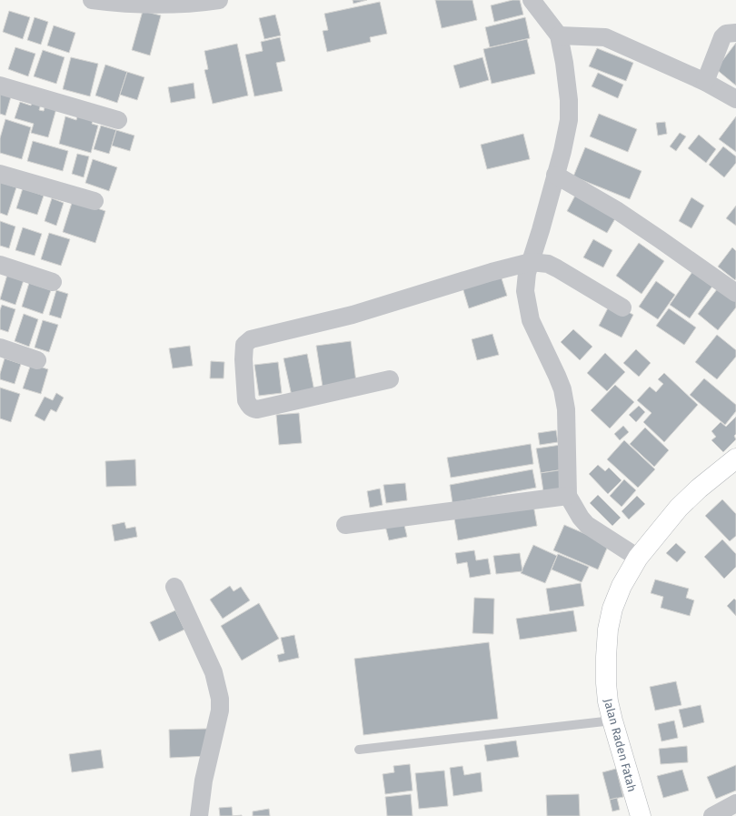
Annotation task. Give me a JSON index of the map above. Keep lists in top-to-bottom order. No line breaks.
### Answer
{"streets":{"highway":["Jalan Raden Fatah"]}}
